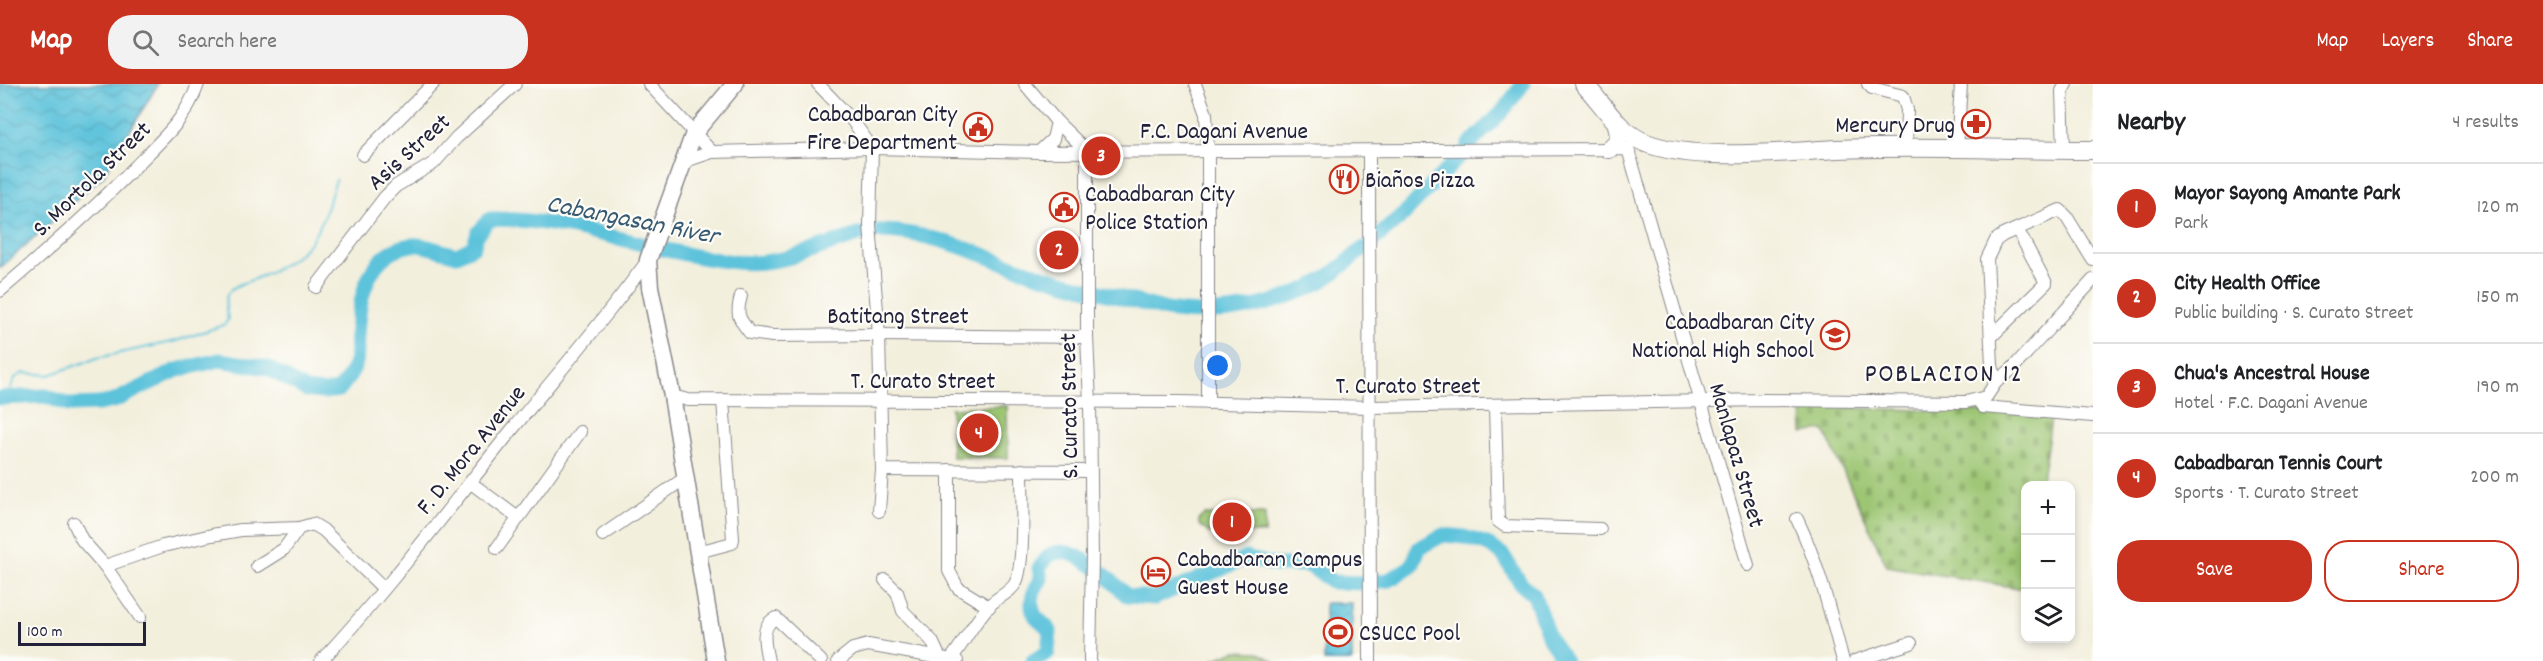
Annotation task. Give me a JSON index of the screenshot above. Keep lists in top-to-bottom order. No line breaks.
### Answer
{"streets":{"street":["F.C. Dagani Avenue","Asis Street","S. Mortola Street","Batitang Street","T. Curato Street","S. Curato Street","F. D. Mora Avenue","Manlapaz Street"]},"crossings":[["F.C. Dagani Avenue","S. Curato Street"],["F.C. Dagani Avenue","Manlapaz Street"],["Batitang Street","S. Curato Street"],["T. Curato Street","S. Curato Street"],["T. Curato Street","Manlapaz Street"]],"districts":["POBLACION 12"],"water":["Cabangasan River"],"places":{"pharmacy":["Mercury Drug"],"public building":["Cabadbaran City Fire Department","Cabadbaran City Police Station"],"restaurant":["Biaños Pizza"],"school or university":["Cabadbaran City National High School"],"hotel":["Cabadbaran Campus Guest House"],"sports":["CSUCC Pool"]},"scale_bar":"100 m","page":{"header":"Map","search":"Search here","nav":["Map","Layers","Share"],"heading":["Nearby","4 results"],"pins":["3","2","4","1"],"list":[{"mark":"1","name":"Mayor Sayong Amante Park","note":"Park","value":"120 m"},{"mark":"2","name":"City Health Office","note":"Public building · S. Curato Street","value":"150 m"},{"mark":"3","name":"Chua's Ancestral House","note":"Hotel · F.C. Dagani Avenue","value":"190 m"},{"mark":"4","name":"Cabadbaran Tennis Court","note":"Sports · T. Curato Street","value":"200 m"}],"map_buttons":["+","−"],"buttons":["Save","Share"],"scale":"100 m"}}
